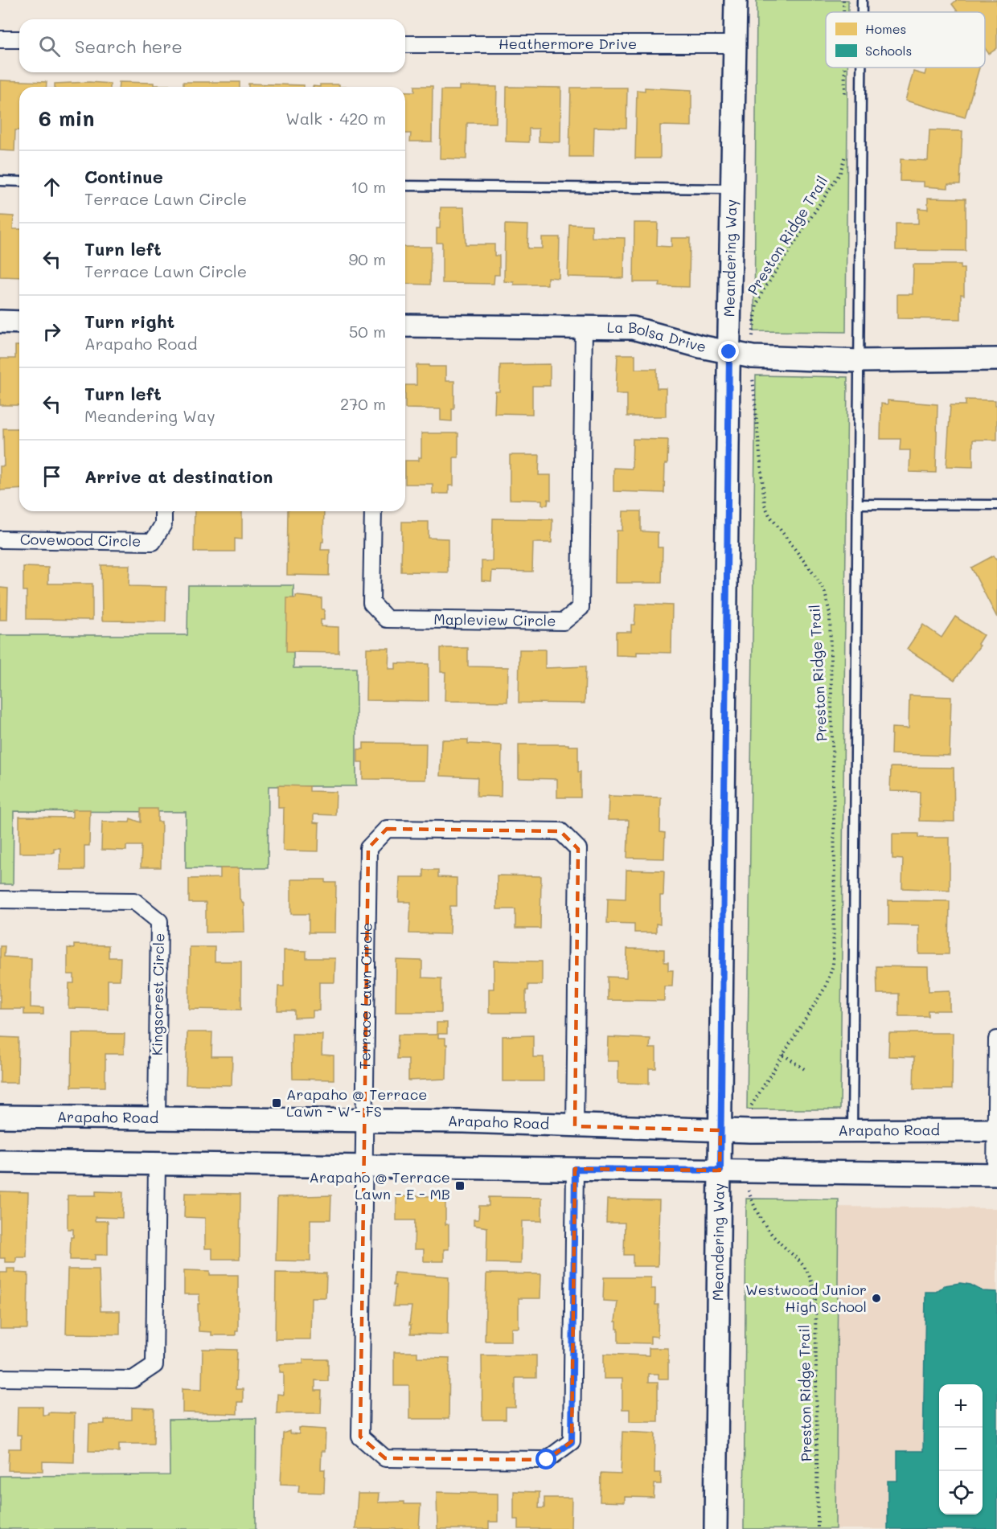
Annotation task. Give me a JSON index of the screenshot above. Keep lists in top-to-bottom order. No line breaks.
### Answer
{"streets":{"street":["Heathermore Drive","Meandering Way","La Bolsa Drive","Covewood Circle","Mapleview Circle","Kingscrest Circle","Terrace Lawn Circle","Arapaho Road"],"path":["Preston Ridge Trail"]},"crossings":[["Heathermore Drive","Meandering Way"],["Preston Ridge Trail","La Bolsa Drive"],["Meandering Way","La Bolsa Drive"],["Meandering Way","Arapaho Road"],["La Bolsa Drive","Mapleview Circle"],["Kingscrest Circle","Arapaho Road"],["Terrace Lawn Circle","Arapaho Road"]],"places":{"transit":["Arapaho @ Terrace Lawn - W - FS","Arapaho @ Terrace Lawn - E - MB"],"other":["Westwood Junior High School"]},"legend":["Homes","Schools"],"page":{"search":"Search here","heading":["6 min","Walk · 420 m"],"list":[["Continue","Terrace Lawn Circle","10 m"],["Turn left","Terrace Lawn Circle","90 m"],["Turn right","Arapaho Road","50 m"],["Turn left","Meandering Way","270 m"],"Arrive at destination"],"map_buttons":["+","−"]}}
